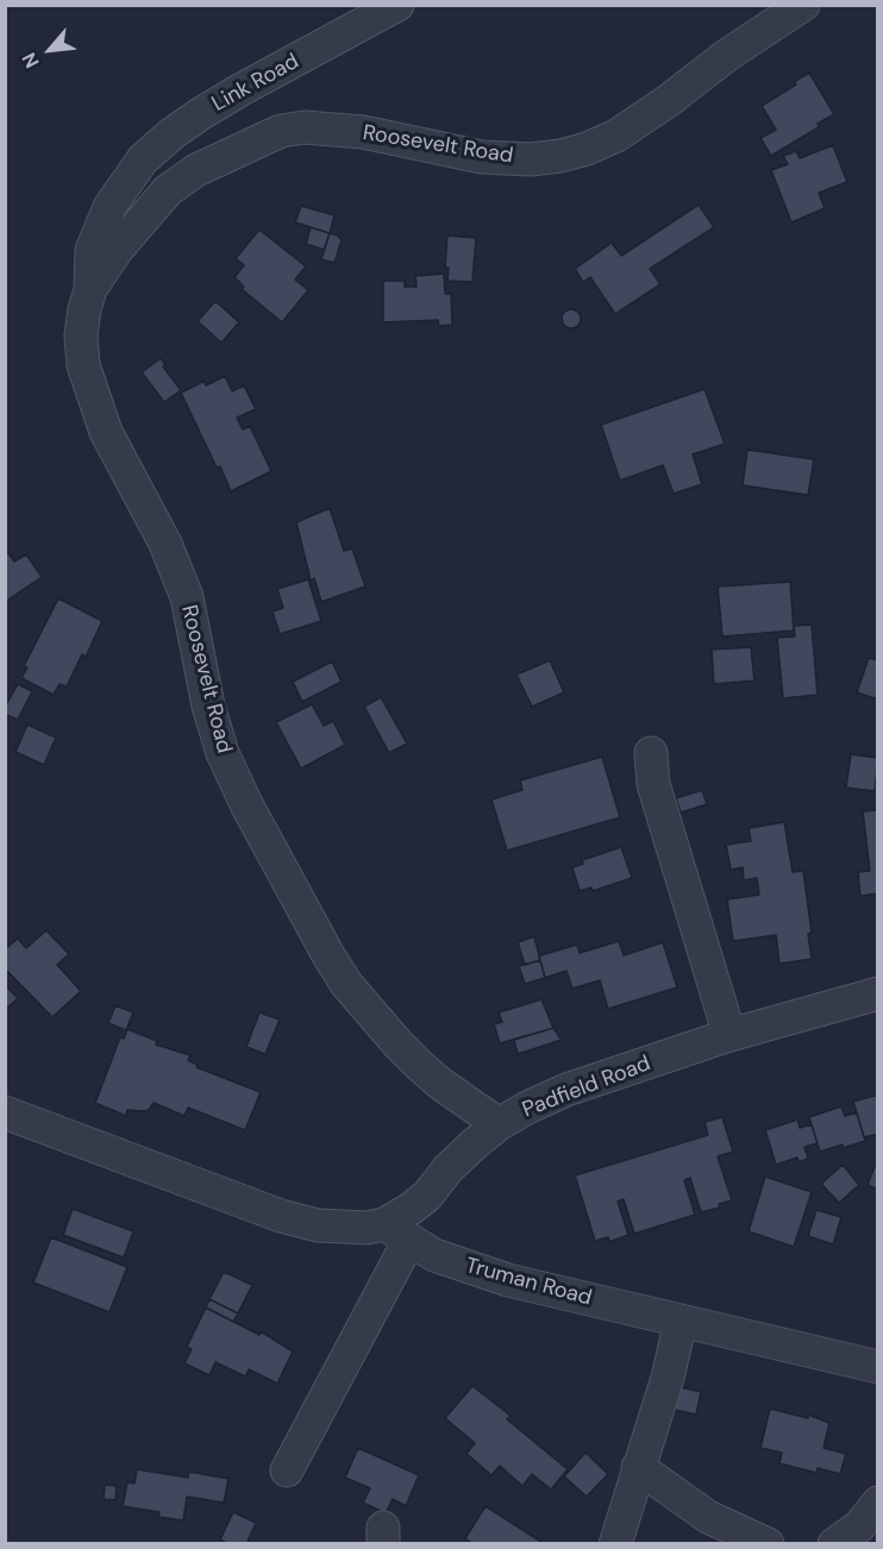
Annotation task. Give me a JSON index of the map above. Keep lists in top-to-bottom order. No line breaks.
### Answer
{"streets":{"street":["Link Road","Roosevelt Road","Padfield Road","Truman Road"]},"crossings":[["Link Road","Roosevelt Road"],["Roosevelt Road","Padfield Road"],["Padfield Road","Truman Road"]],"north":"bottom left"}
